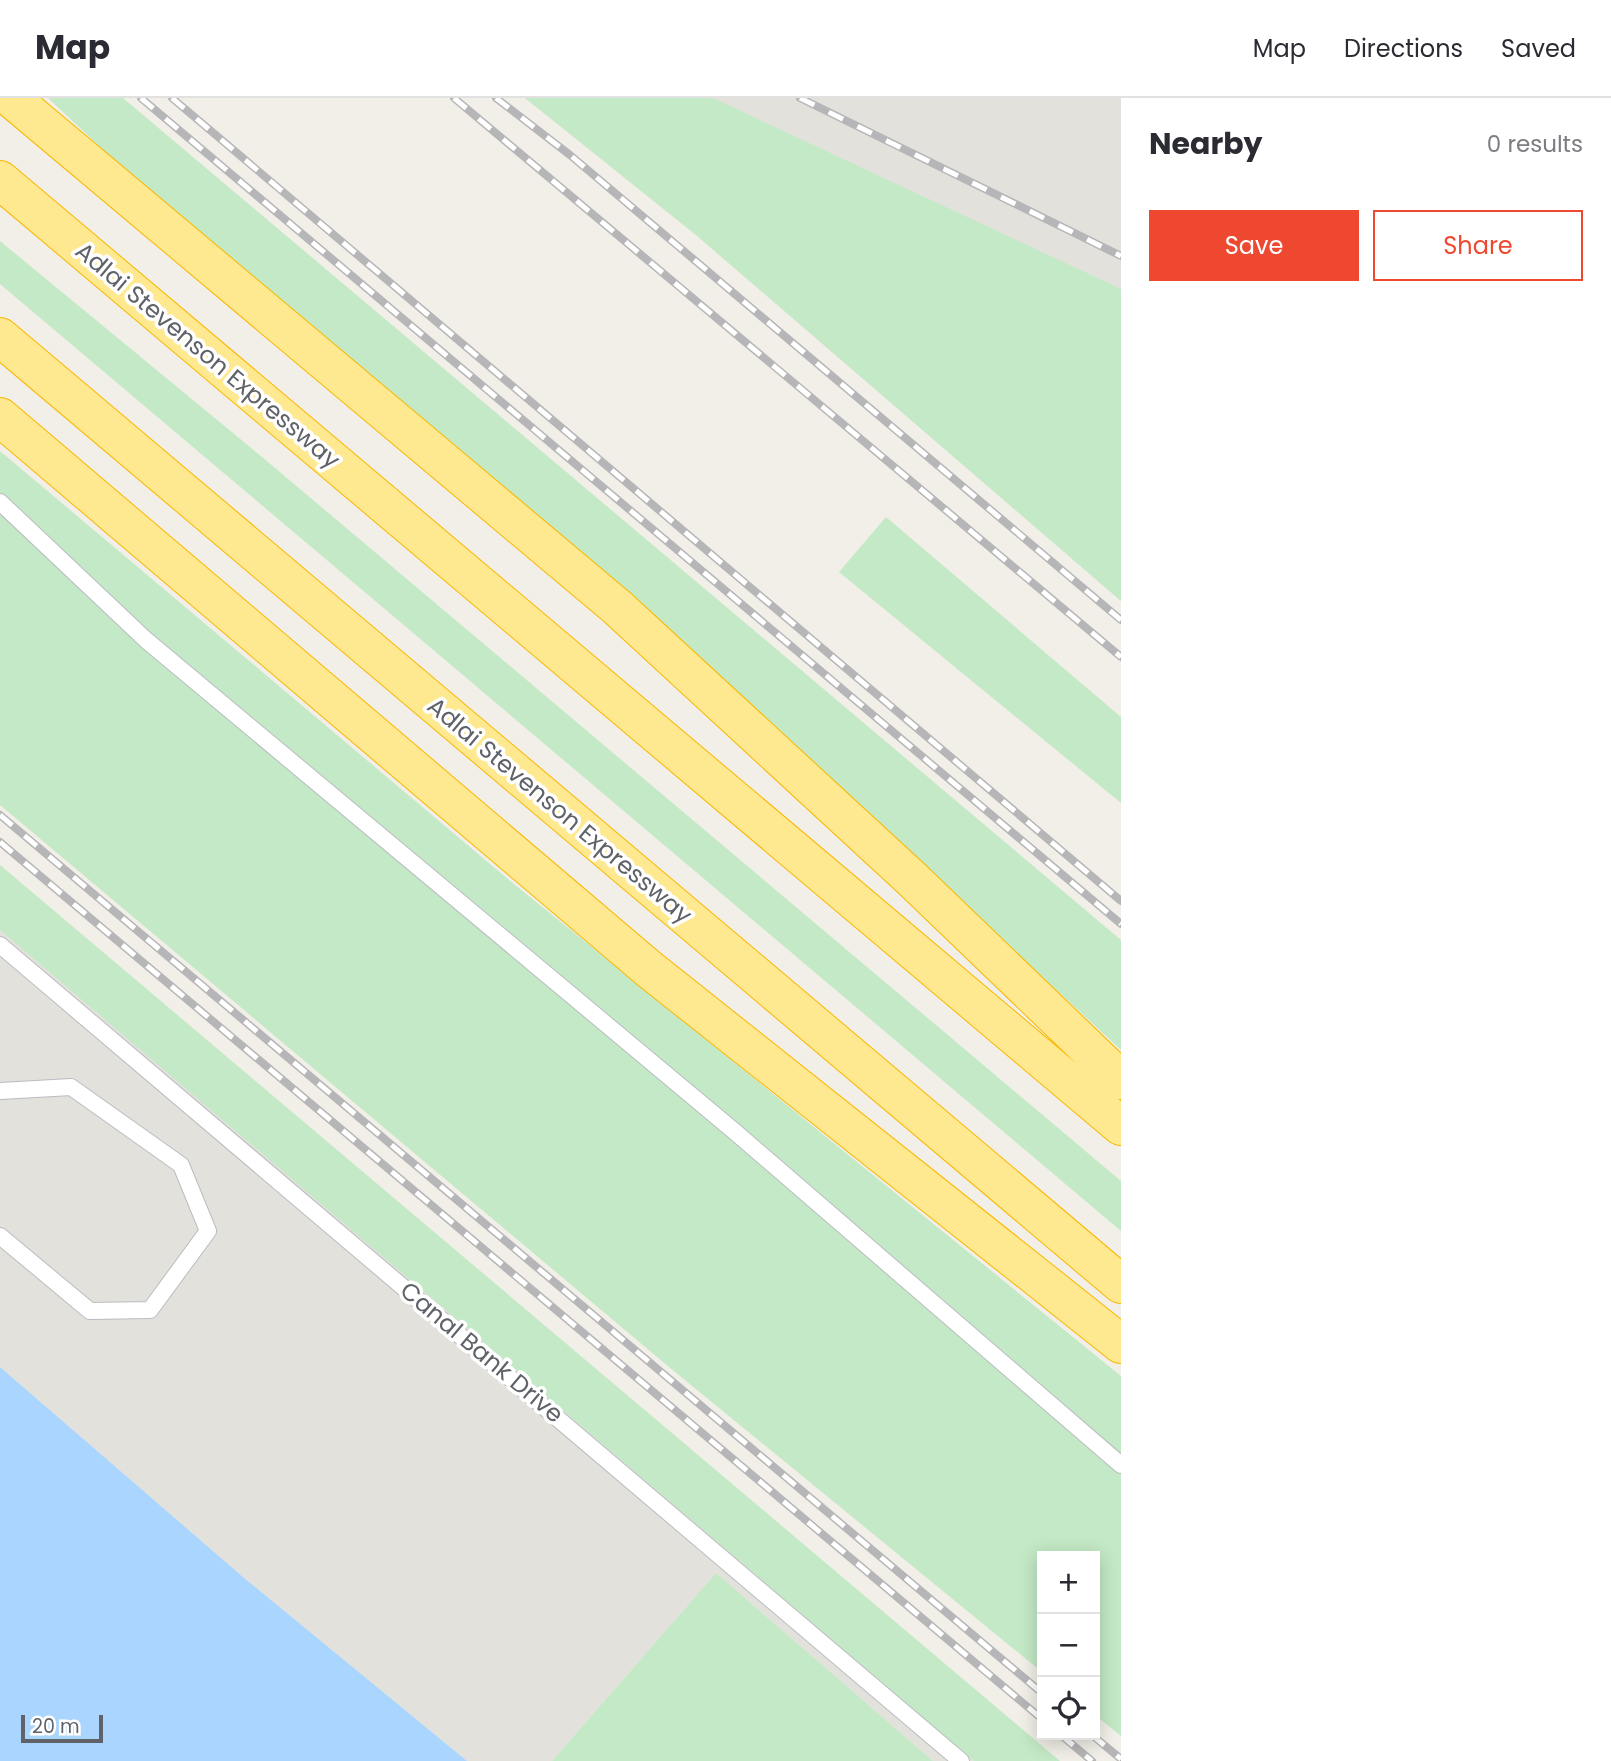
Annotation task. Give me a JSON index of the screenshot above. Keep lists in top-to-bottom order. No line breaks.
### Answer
{"streets":{"highway":["Adlai Stevenson Expressway"],"lane":["Canal Bank Drive"]},"scale_bar":"20 m","page":{"header":"Map","nav":["Map","Directions","Saved"],"heading":["Nearby","0 results"],"buttons":["Save","Share"],"map_buttons":["+","−"],"scale":"20 m"}}
